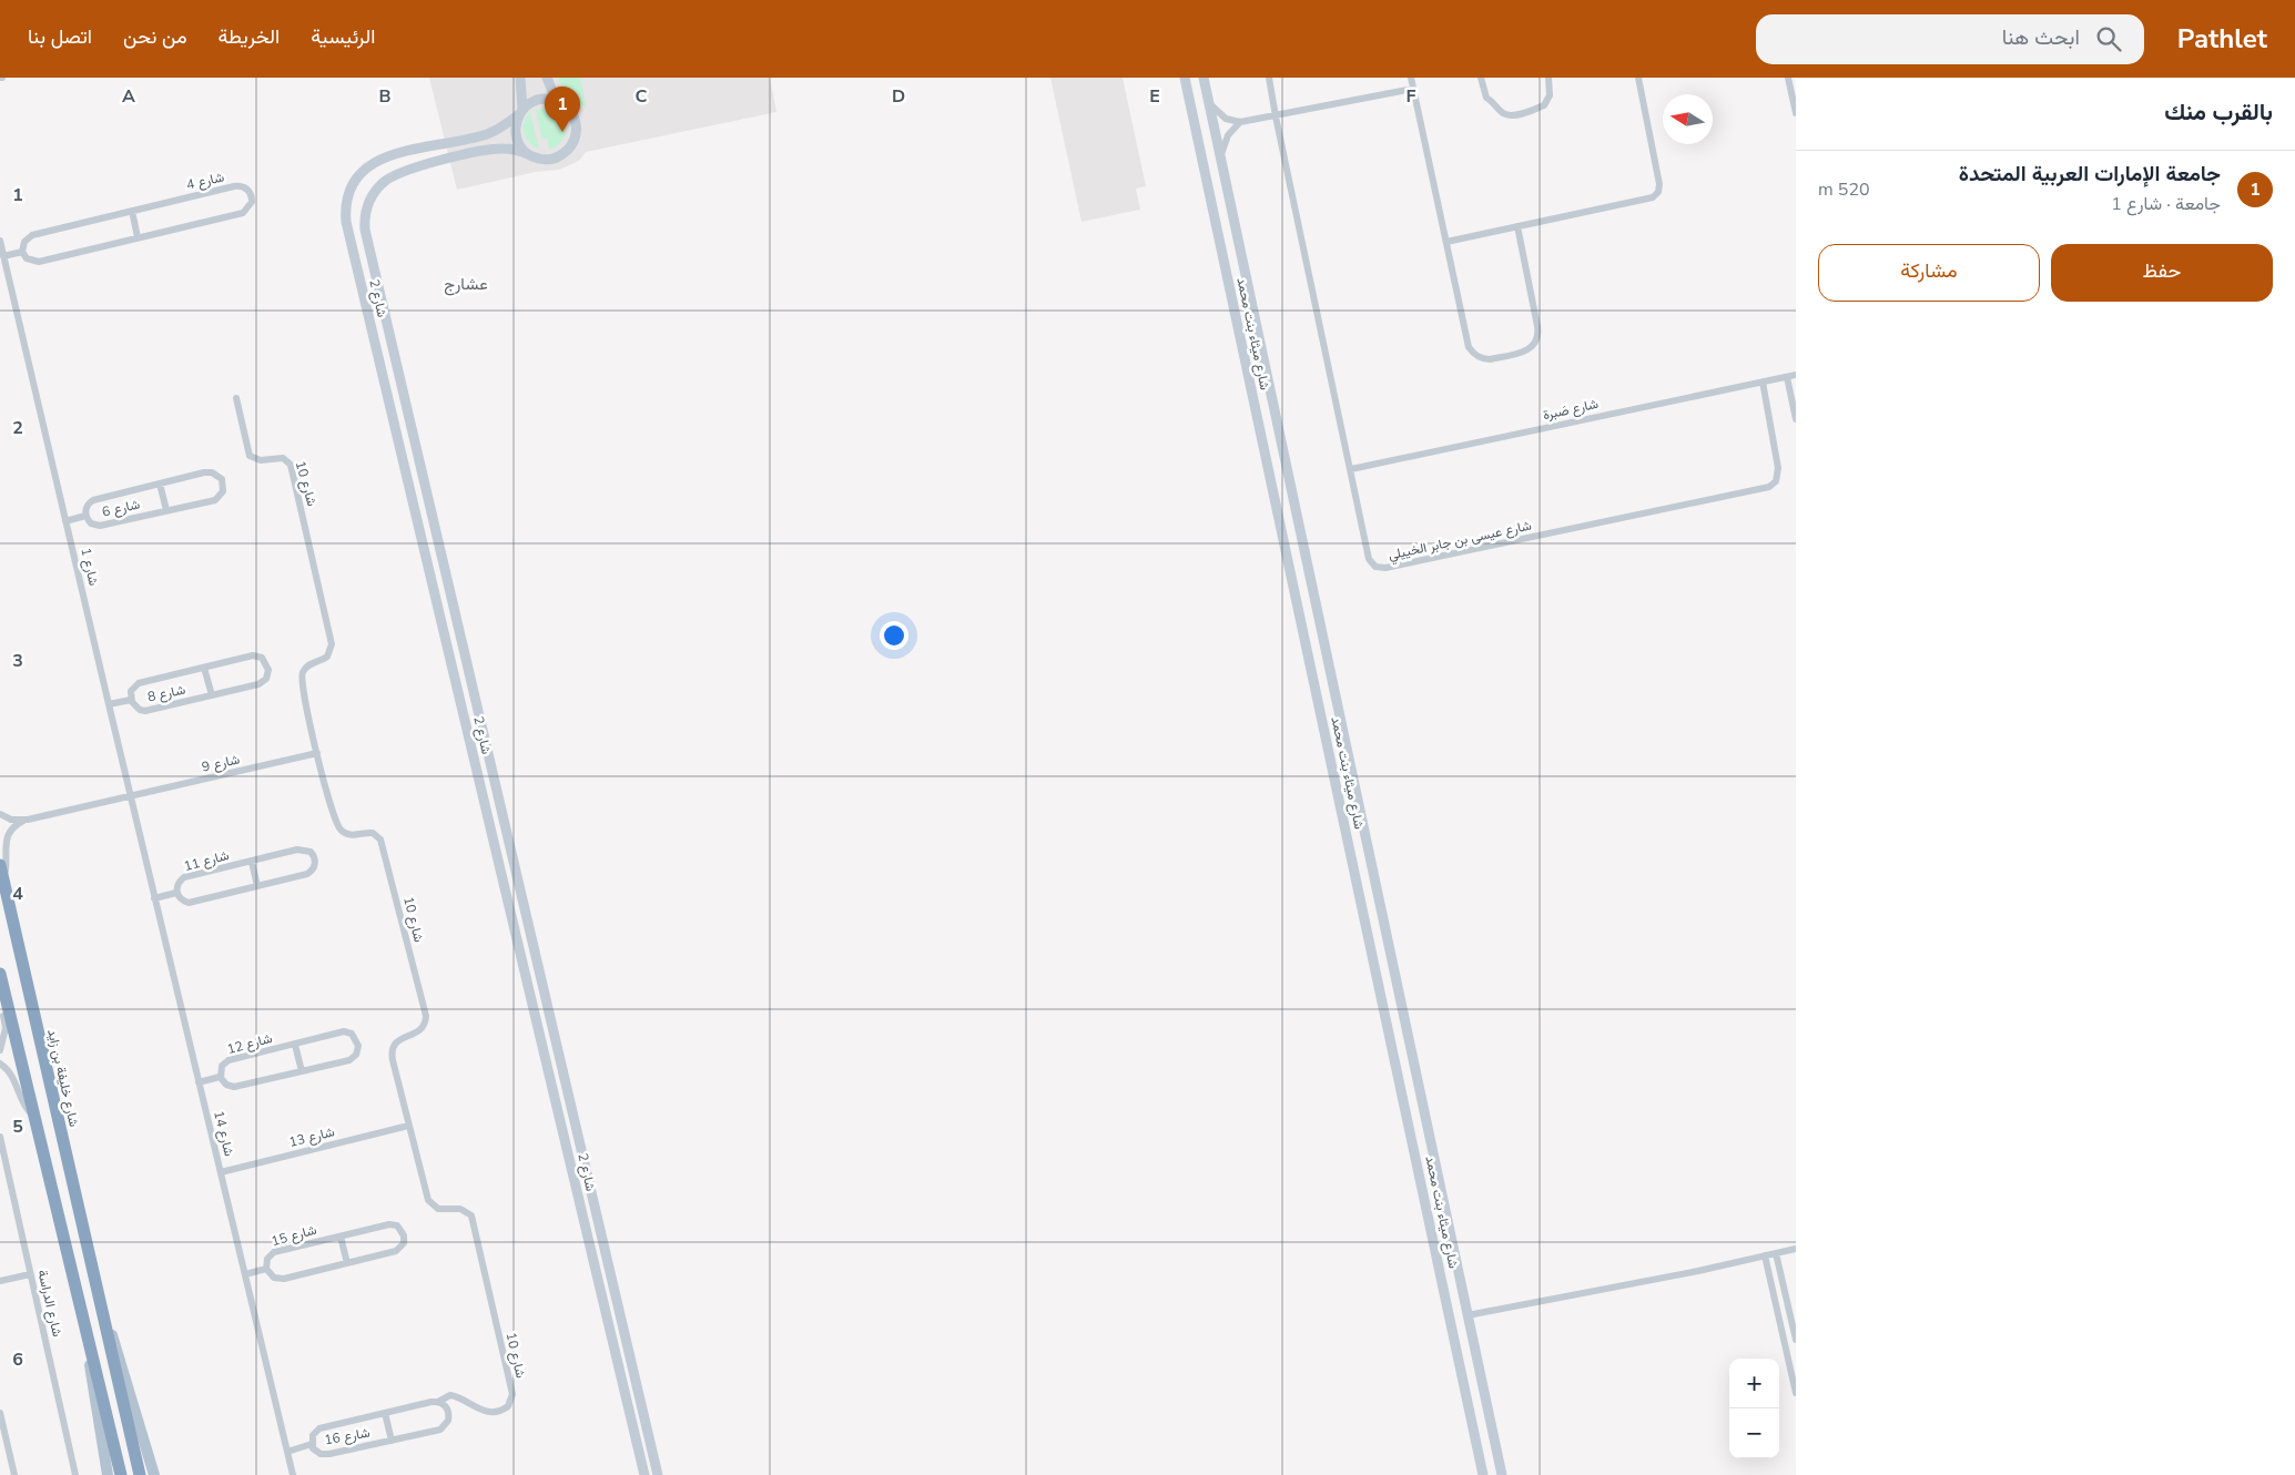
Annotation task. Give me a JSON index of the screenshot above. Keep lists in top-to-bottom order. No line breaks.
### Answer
{"streets":{"highway":["شارع خليفة بن زايد"],"street":["شارع 4","شارع 2","شارع ميثاء بنت محمد","شارع صَبرة","شارع 10","شارع 6","شارع عيسى بن جابر الخييلي","شارع 1","شارع 8","شارع 9","شارع 11","شارع 12","شارع 14","شارع 13","شارع 15","شارع الدراسة","شارع 16"]},"crossings":[["شارع صَبرة","شارع عيسى بن جابر الخييلي"],["شارع 10","شارع 9"],["شارع 10","شارع 13"],["شارع 10","شارع 16"],["شارع 6","شارع 1"],["شارع 1","شارع 8"],["شارع 1","شارع 9"],["شارع 1","شارع 14"],["شارع 9","شارع 14"],["شارع 11","شارع 14"],["شارع 14","شارع 13"],["شارع 14","شارع 16"]],"districts":["عشارج"],"north":"left","page":{"header":"Pathlet","search":"ابحث هنا","nav":["الرئيسية","الخريطة","من نحن","اتصل بنا"],"heading":"بالقرب منك","pins":"1","list":[{"mark":"1","name":"جامعة الإمارات العربية المتحدة","note":"جامعة · شارع 1","value":"520 m"}],"buttons":["حفظ","مشاركة"],"map_buttons":["+","−"]},"grid":{"columns":["A","B","C","D","E","F"],"rows":["1","2","3","4","5","6"]}}
